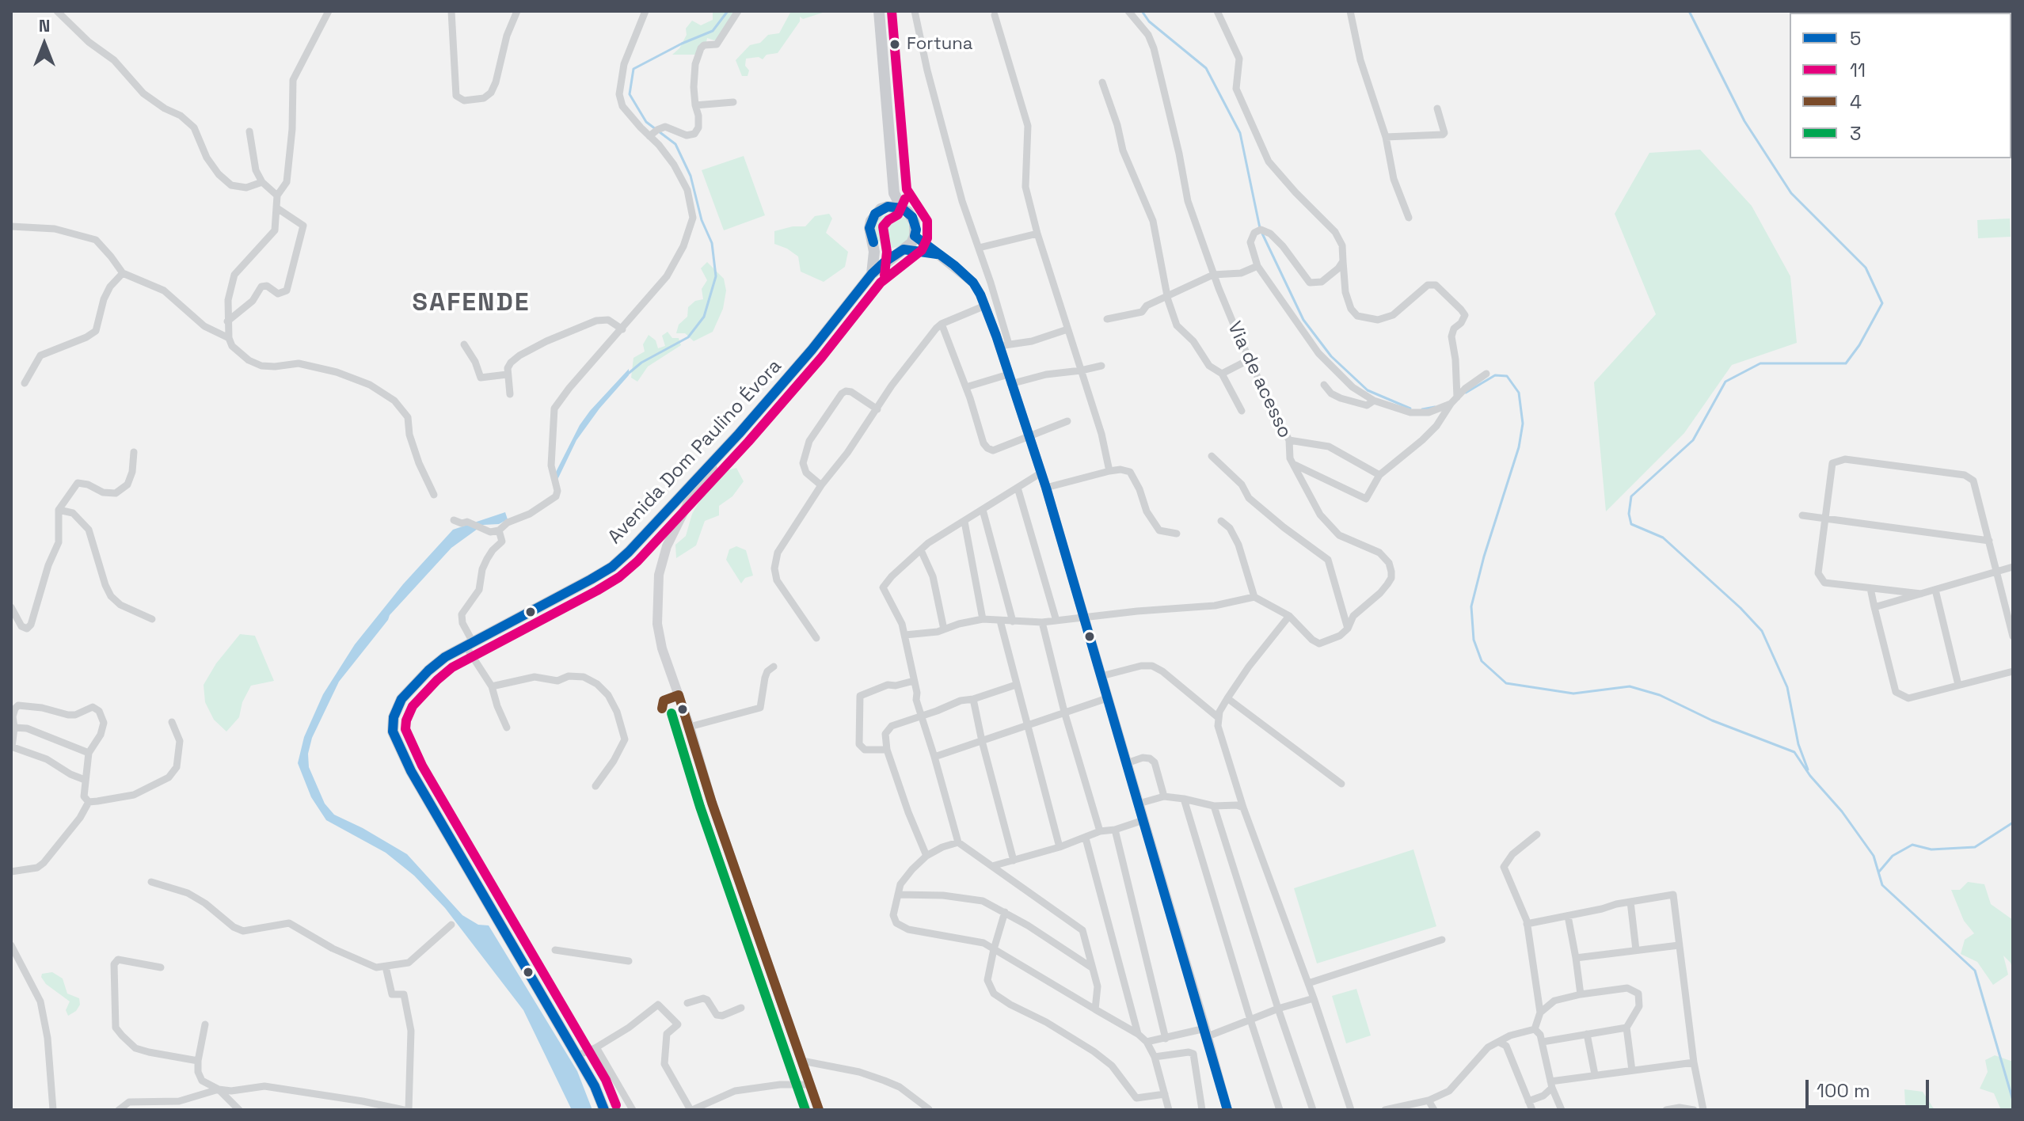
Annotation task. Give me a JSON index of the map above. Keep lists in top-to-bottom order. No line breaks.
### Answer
{"streets":{"main road":["Avenida Dom Paulino Évora"],"street":["Via de acesso"]},"districts":["SAFENDE"],"places":["Fortuna"],"lines":["transit line 11","transit line 5","transit line 4","transit line 3"],"legend":["5","11","4","3"],"scale_bar":"100 m","north":"top"}
